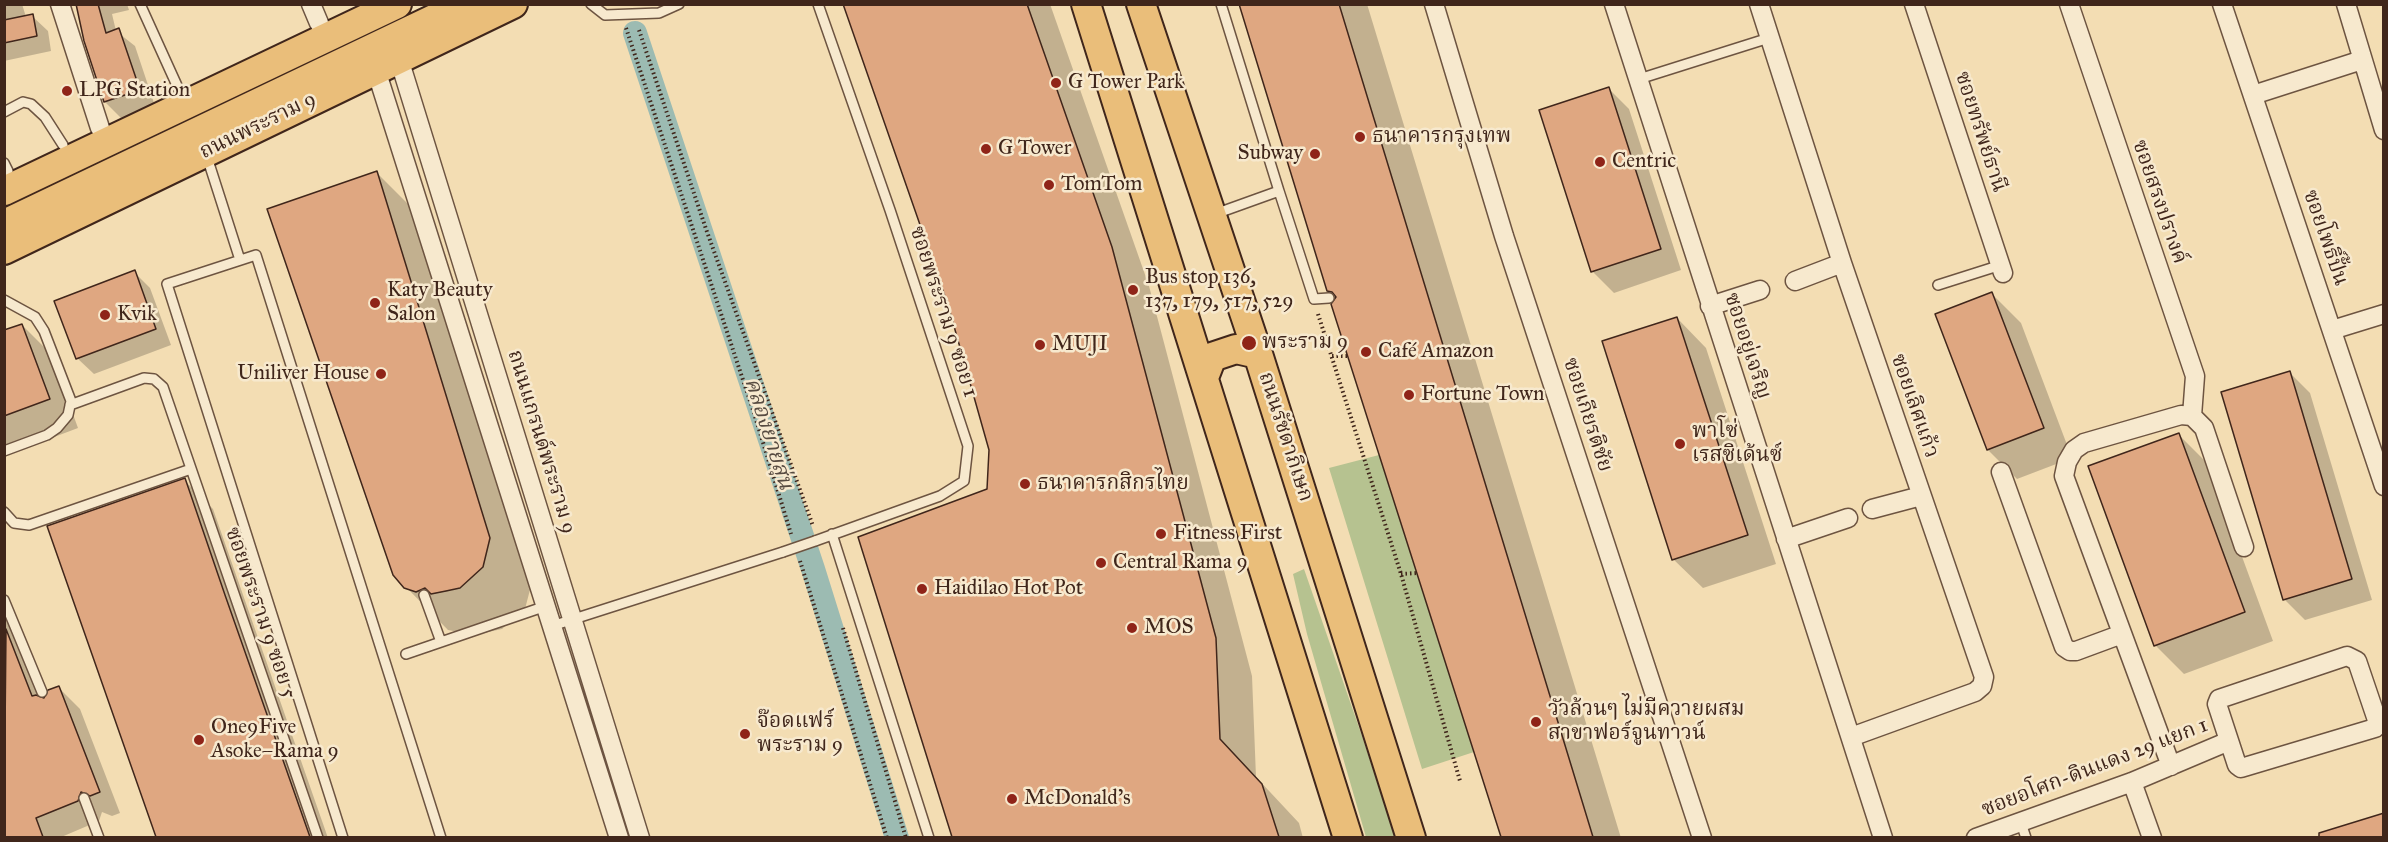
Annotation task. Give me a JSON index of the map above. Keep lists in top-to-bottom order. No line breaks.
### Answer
{"streets":{"main road":["ถนนพระราม 9","ถนนรัชดาภิเษก"],"street":["ซอยทรัพย์ธานี","ซอยสรงปรางค์","ซอยโพธิ์ปั้น","ซอยอยู่เจริญ","ซอยเลิศแก้ว","ซอยเกียรติชัย","ถนนแกรนด์พระราม 9","ซอยอโศก-ดินแดง 29 แยก 1"],"lane":["ซอยพระราม 9 ซอย 1","ซอยพระราม 9 ซอย 5"]},"crossings":[["ถนนพระราม 9","ถนนแกรนด์พระราม 9"],["ซอยพระราม 9 ซอย 1","ถนนแกรนด์พระราม 9"],["ซอยอยู่เจริญ","ซอยเลิศแก้ว"]],"water":["คลองยายสุ่น"],"places":["G Tower Park","LPG Station","ธนาคารกรุงเทพ","G Tower","Subway","Centric","TomTom","Bus stop 136, 137, 179, 517, 529","Katy Beauty Salon","Kvik","พระราม 9","MUJI","Café Amazon","Uniliver House","Fortune Town","พาโซ่ เรสซิเด้นซ์","ธนาคารกสิกรไทย","Fitness First","Central Rama 9","Haidilao Hot Pot","MOS","วัวล้วนๆ ไม่มีควายผสม สาขาฟอร์จูนทาวน์","จ๊อดแฟร์ พระราม 9","One9Five Asoke–Rama 9","McDonald's"]}
